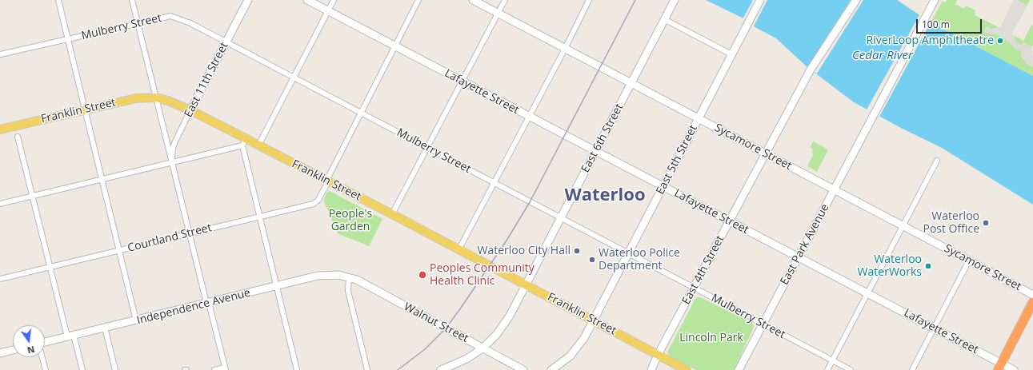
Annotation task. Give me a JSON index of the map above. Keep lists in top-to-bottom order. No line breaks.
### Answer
{"streets":{"main road":["Franklin Street"],"street":["Mulberry Street","East 11th Street","Lafayette Street","East 6th Street","Sycamore Street","East 5th Street","Courtland Street","East Park Avenue","East 4th Street","Independence Avenue","Walnut Street"]},"crossings":[["Mulberry Street","East 11th Street"],["Mulberry Street","East 6th Street"],["Mulberry Street","East 5th Street"],["Mulberry Street","Courtland Street"],["Mulberry Street","East Park Avenue"],["Mulberry Street","East 4th Street"],["East 11th Street","Franklin Street"],["Lafayette Street","East 6th Street"],["Lafayette Street","East 5th Street"],["Lafayette Street","Courtland Street"],["Lafayette Street","East Park Avenue"],["Lafayette Street","East 4th Street"],["Franklin Street","East 6th Street"],["Franklin Street","East 5th Street"],["Franklin Street","Courtland Street"],["Franklin Street","East 4th Street"],["East 6th Street","Sycamore Street"],["East 6th Street","Walnut Street"],["Sycamore Street","East 5th Street"],["Sycamore Street","East Park Avenue"],["Sycamore Street","East 4th Street"],["Independence Avenue","Walnut Street"]],"districts":["Waterloo"],"water":["Cedar River"],"parks":["People's Garden","Lincoln Park"],"places":["RiverLoop Amphitheatre","Waterloo Post Office","Waterloo City Hall","Waterloo Police Department","Waterloo WaterWorks","Peoples Community Health Clinic"],"scale_bar":"100 m","north":"bottom"}
